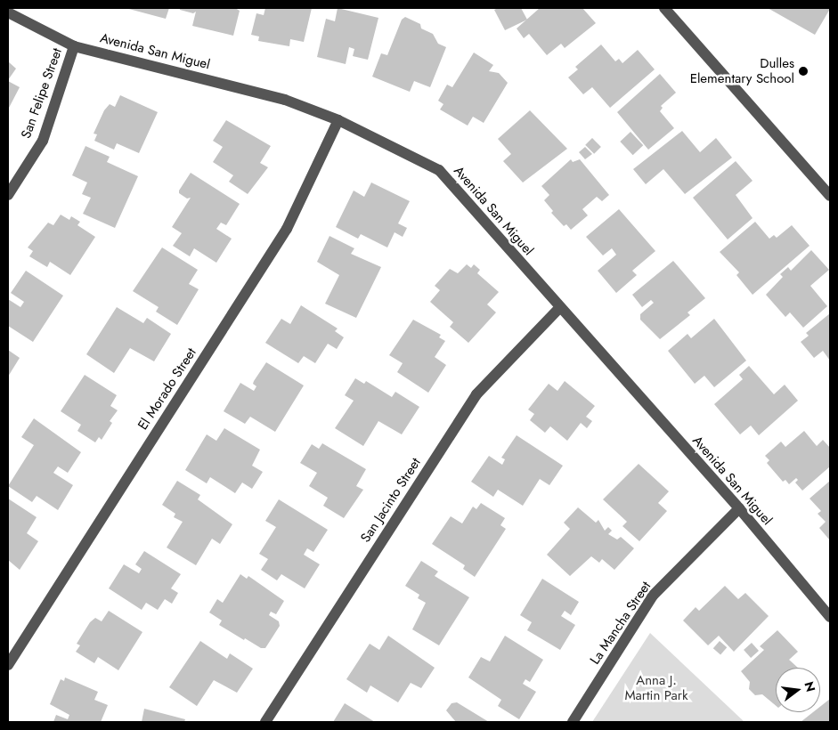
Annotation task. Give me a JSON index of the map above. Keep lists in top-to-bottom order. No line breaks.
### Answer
{"streets":{"street":["Avenida San Miguel","San Felipe Street","El Morado Street","San Jacinto Street","La Mancha Street"]},"crossings":[["Avenida San Miguel","San Felipe Street"],["Avenida San Miguel","El Morado Street"],["Avenida San Miguel","San Jacinto Street"],["Avenida San Miguel","La Mancha Street"]],"parks":["Anna J. Martin Park"],"places":["Dulles Elementary School"],"north":"right"}
